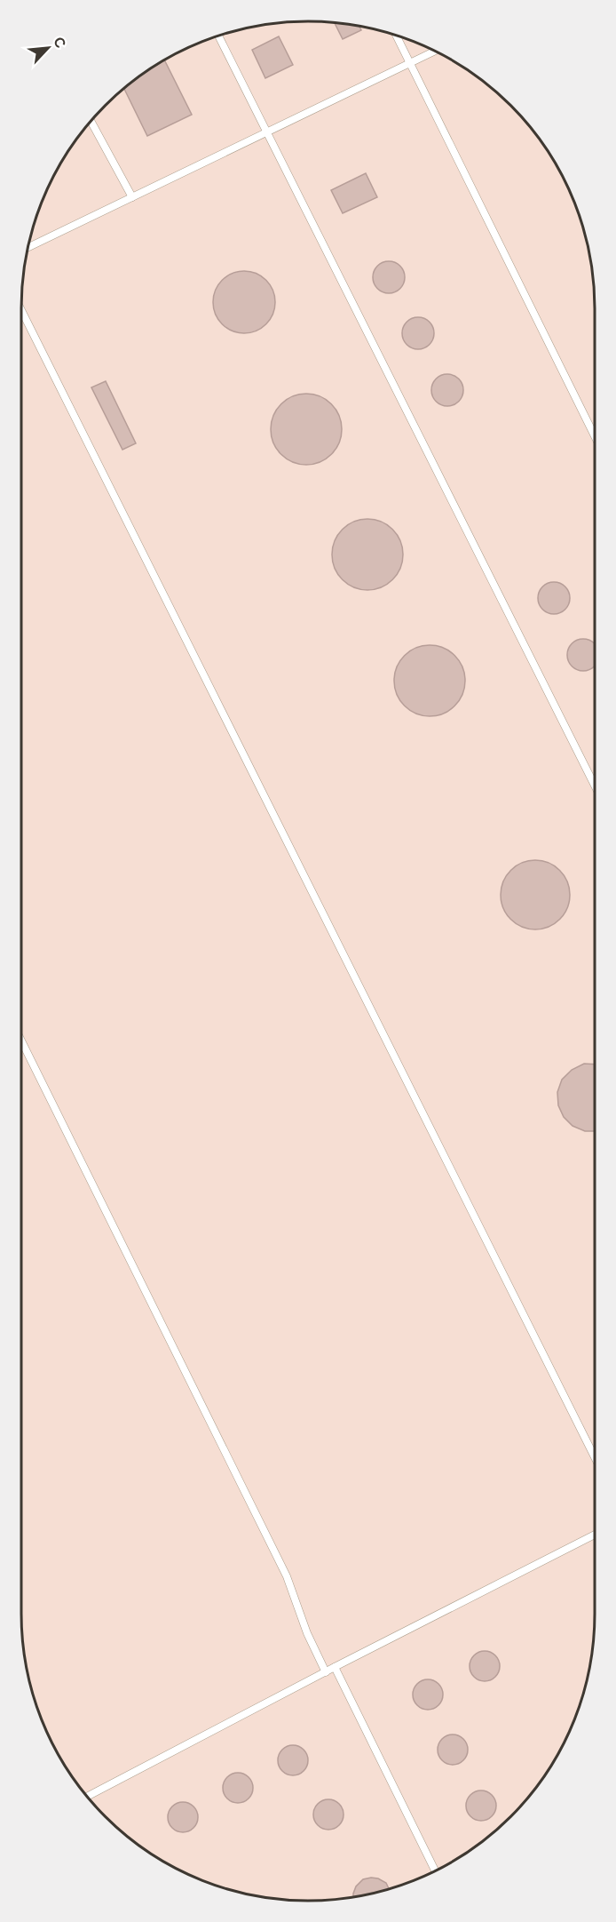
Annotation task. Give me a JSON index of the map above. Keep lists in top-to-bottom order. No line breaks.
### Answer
{"north":"top right"}
